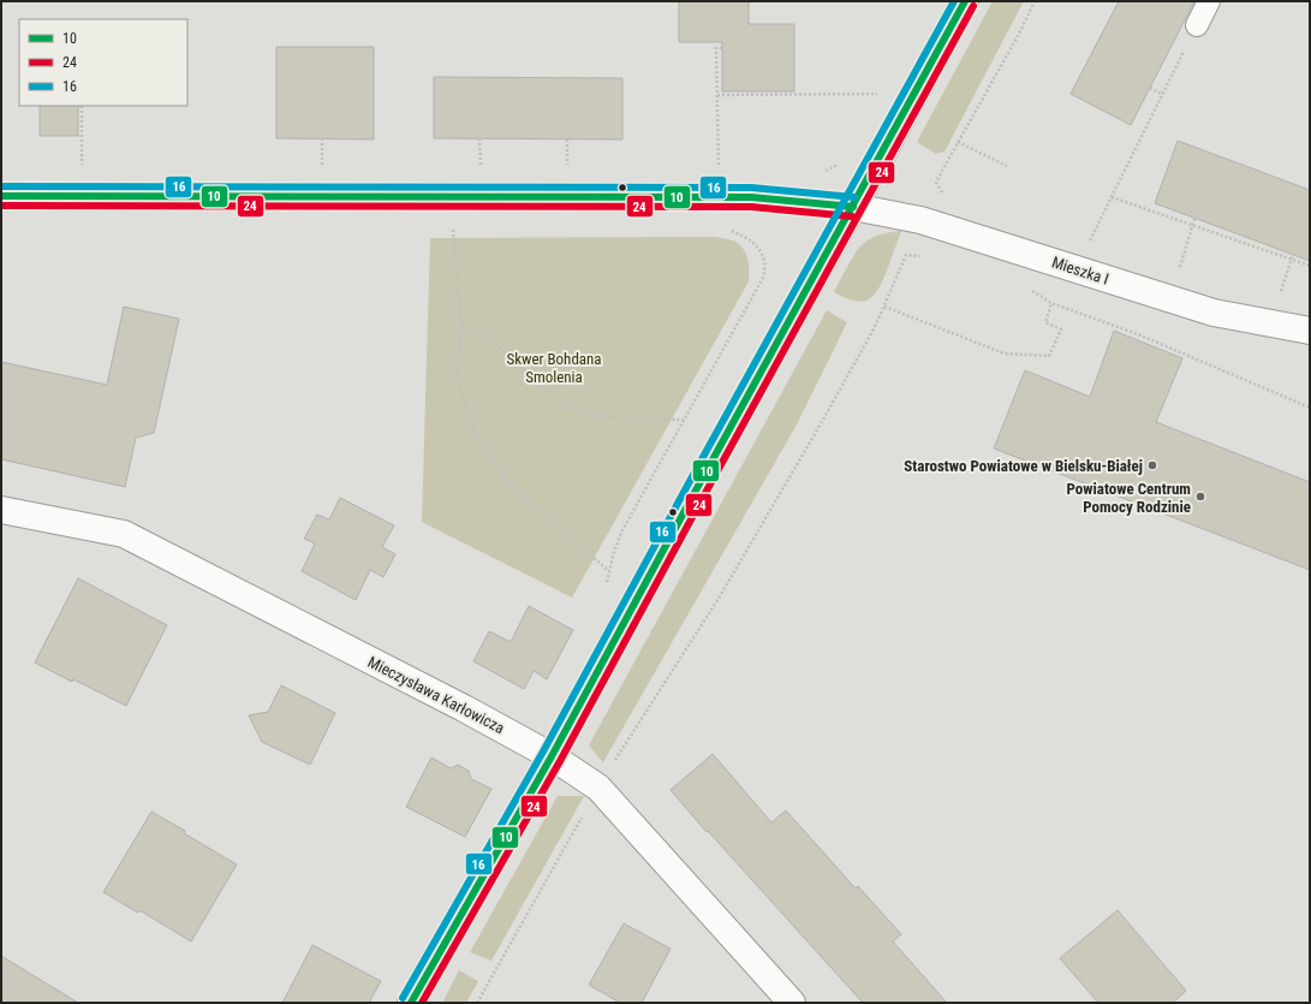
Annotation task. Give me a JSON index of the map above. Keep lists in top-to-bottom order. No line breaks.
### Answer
{"streets":{"street":["Mieszka I","Mieczysława Karłowicza"]},"parks":["Skwer Bohdana Smolenia"],"places":["Starostwo Powiatowe w Bielsku-Białej","Powiatowe Centrum Pomocy Rodzinie"],"lines":["transit line 10","transit line 16","transit line 24"],"legend":["10","24","16"]}
